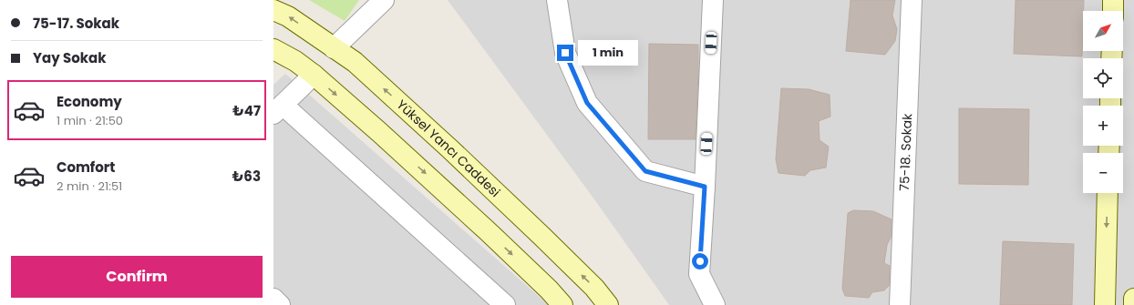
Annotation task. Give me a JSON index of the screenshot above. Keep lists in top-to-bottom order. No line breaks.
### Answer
{"streets":{"main road":["Yüksel Yancı Caddesi"],"street":["75-18. Sokak"]},"north":"top right","page":{"banner":["75-17. Sokak","Yay Sokak"],"map_buttons":["+","−"],"bubble":"1 min","list":[{"name":"Economy","note":"1 min · 21:50","value":"₺47"},{"name":"Comfort","note":"2 min · 21:51","value":"₺63"}],"buttons":"Confirm"}}
